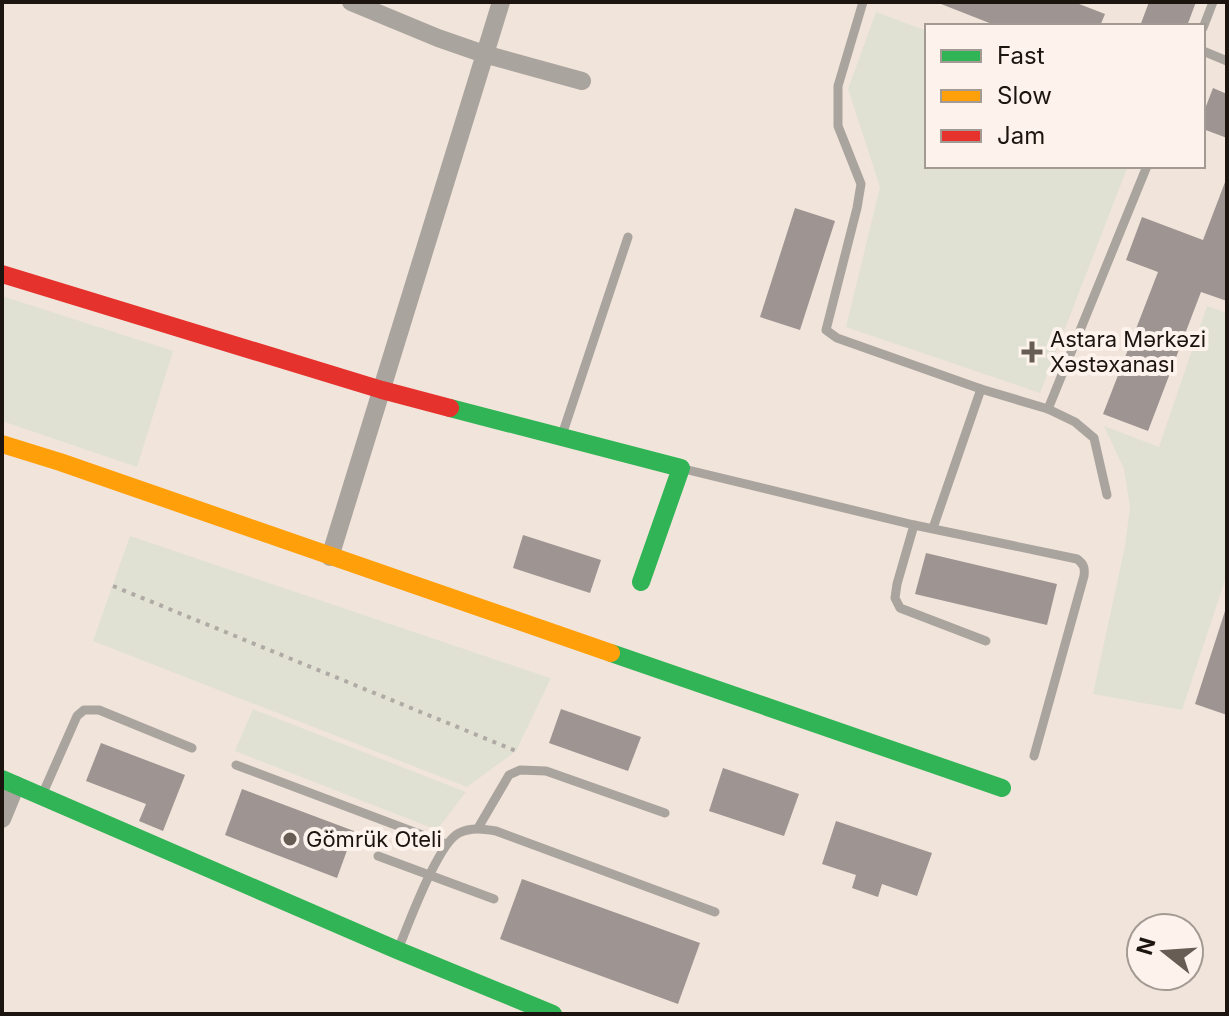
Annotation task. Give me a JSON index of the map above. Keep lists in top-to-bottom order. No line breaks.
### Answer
{"places":{"health":["Astara Mərkəzi Xəstəxanası"],"other":["Gömrük Oteli"]},"legend":["Fast","Slow","Jam"],"north":"left"}
